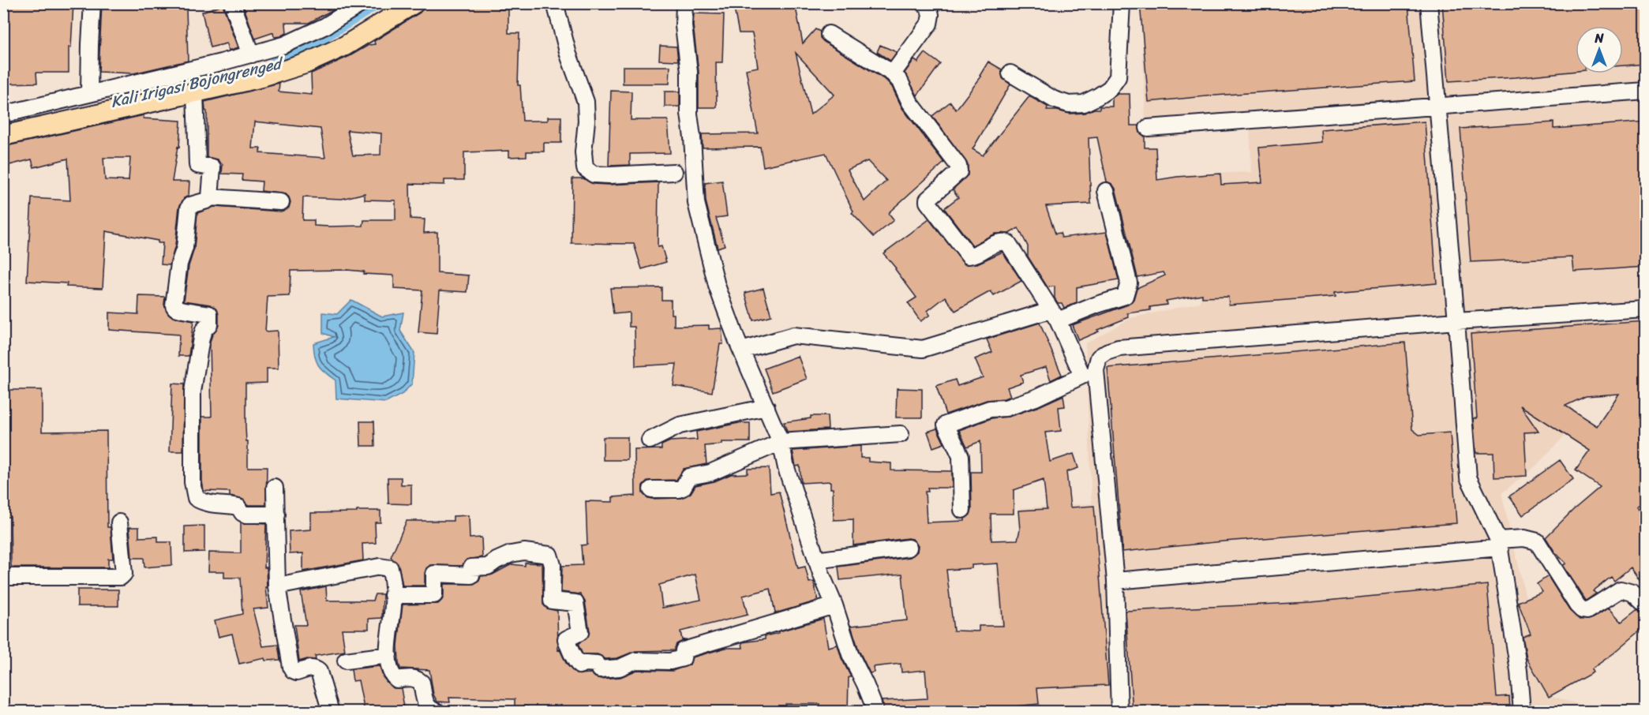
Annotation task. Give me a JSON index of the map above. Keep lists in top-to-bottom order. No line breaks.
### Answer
{"water":["Kali Irigasi Bojongrenged"],"north":"top"}
